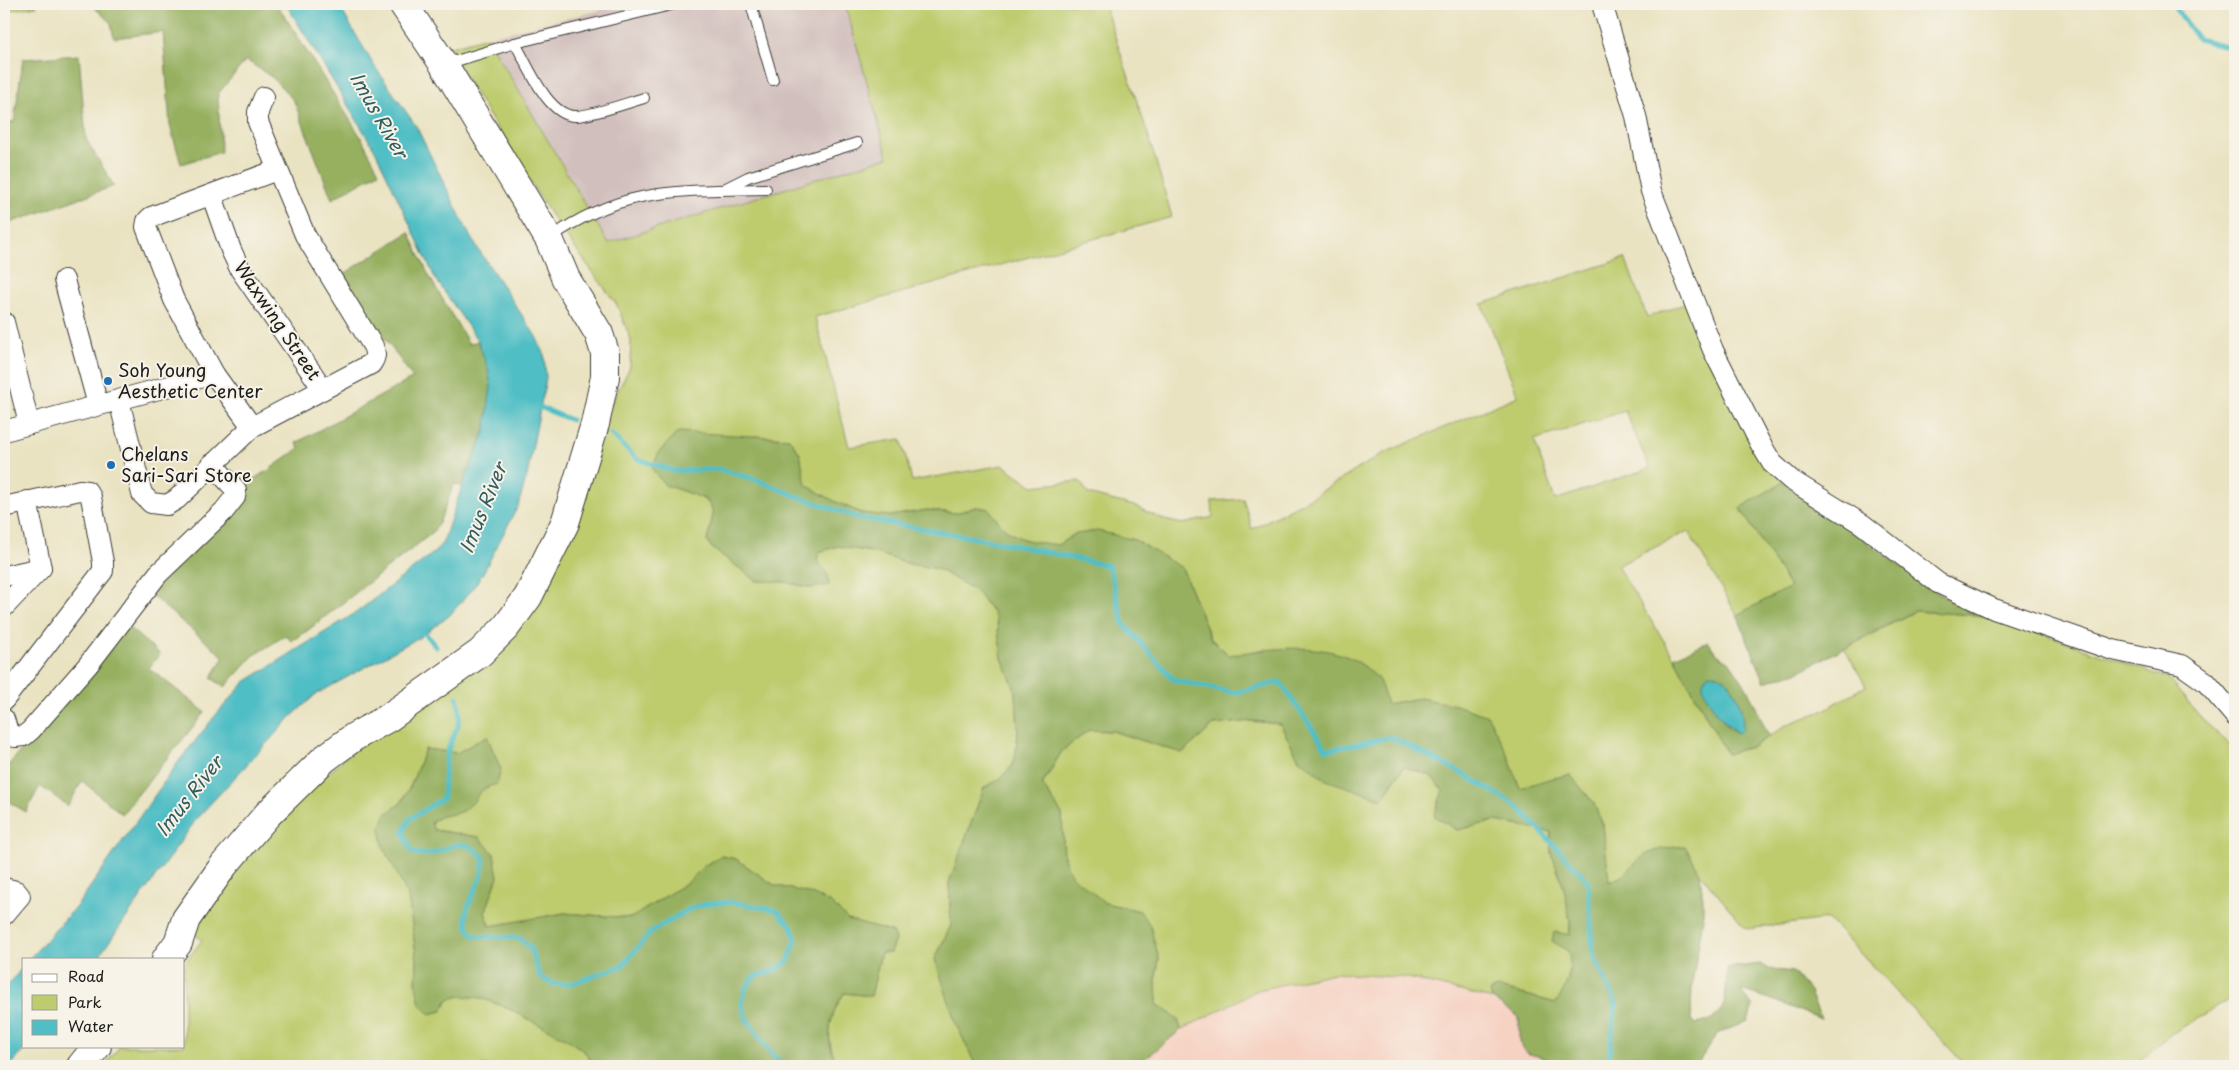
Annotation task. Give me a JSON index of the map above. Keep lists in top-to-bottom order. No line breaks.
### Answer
{"streets":{"street":["Waxwing Street"]},"water":["Imus River"],"places":["Soh Young Aesthetic Center","Chelans Sari-Sari Store"],"legend":["Road","Park","Water"]}
